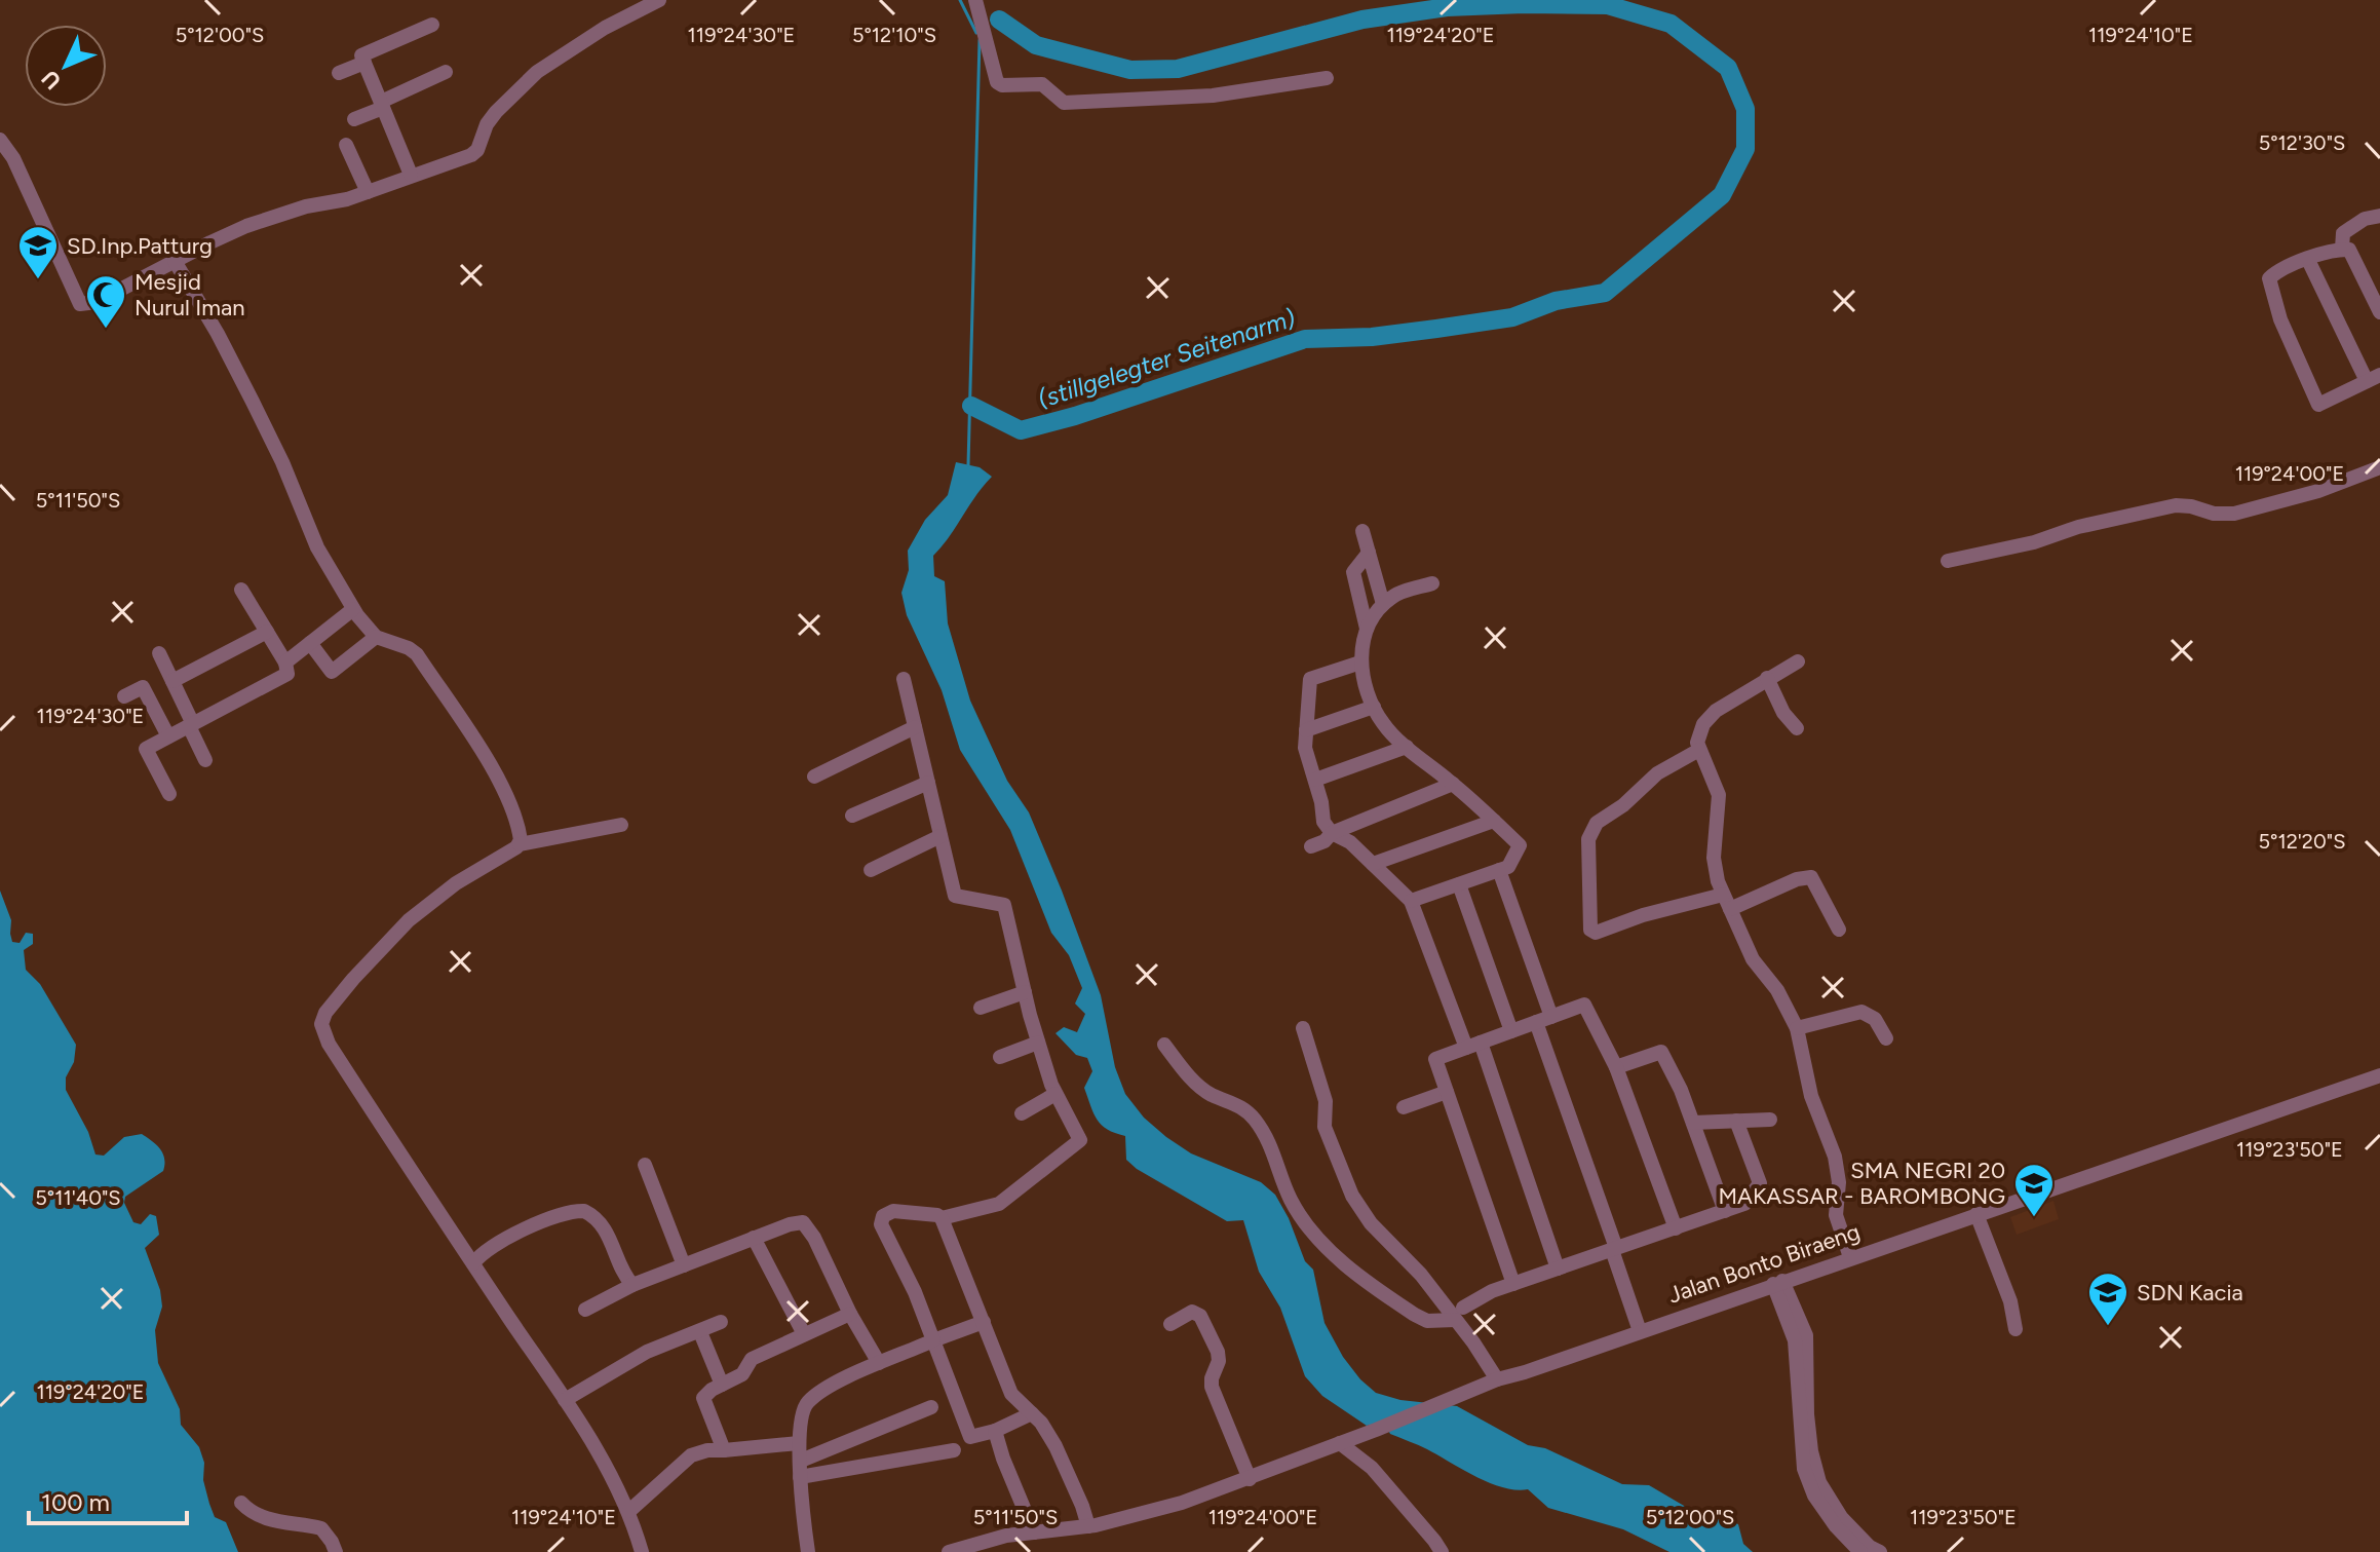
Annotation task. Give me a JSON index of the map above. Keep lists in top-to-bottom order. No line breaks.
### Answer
{"streets":{"street":["Jalan Bonto Biraeng"]},"water":["(stillgelegter Seitenarm)"],"places":{"school or university":["SD.Inp.Patturg","SMA NEGRI 20 MAKASSAR - BAROMBONG","SDN Kacia"],"mosque":["Mesjid Nurul Iman"]},"scale_bar":"100 m","north":"bottom left","coordinates":["119°24'30\"E","119°24'20\"E","119°24'10\"E","5°12'10\"S","5°12'00\"S","5°12'30\"S","119°24'00\"E","5°11'50\"S","5°12'20\"S","119°23'50\"E","5°11'40\"S"]}
